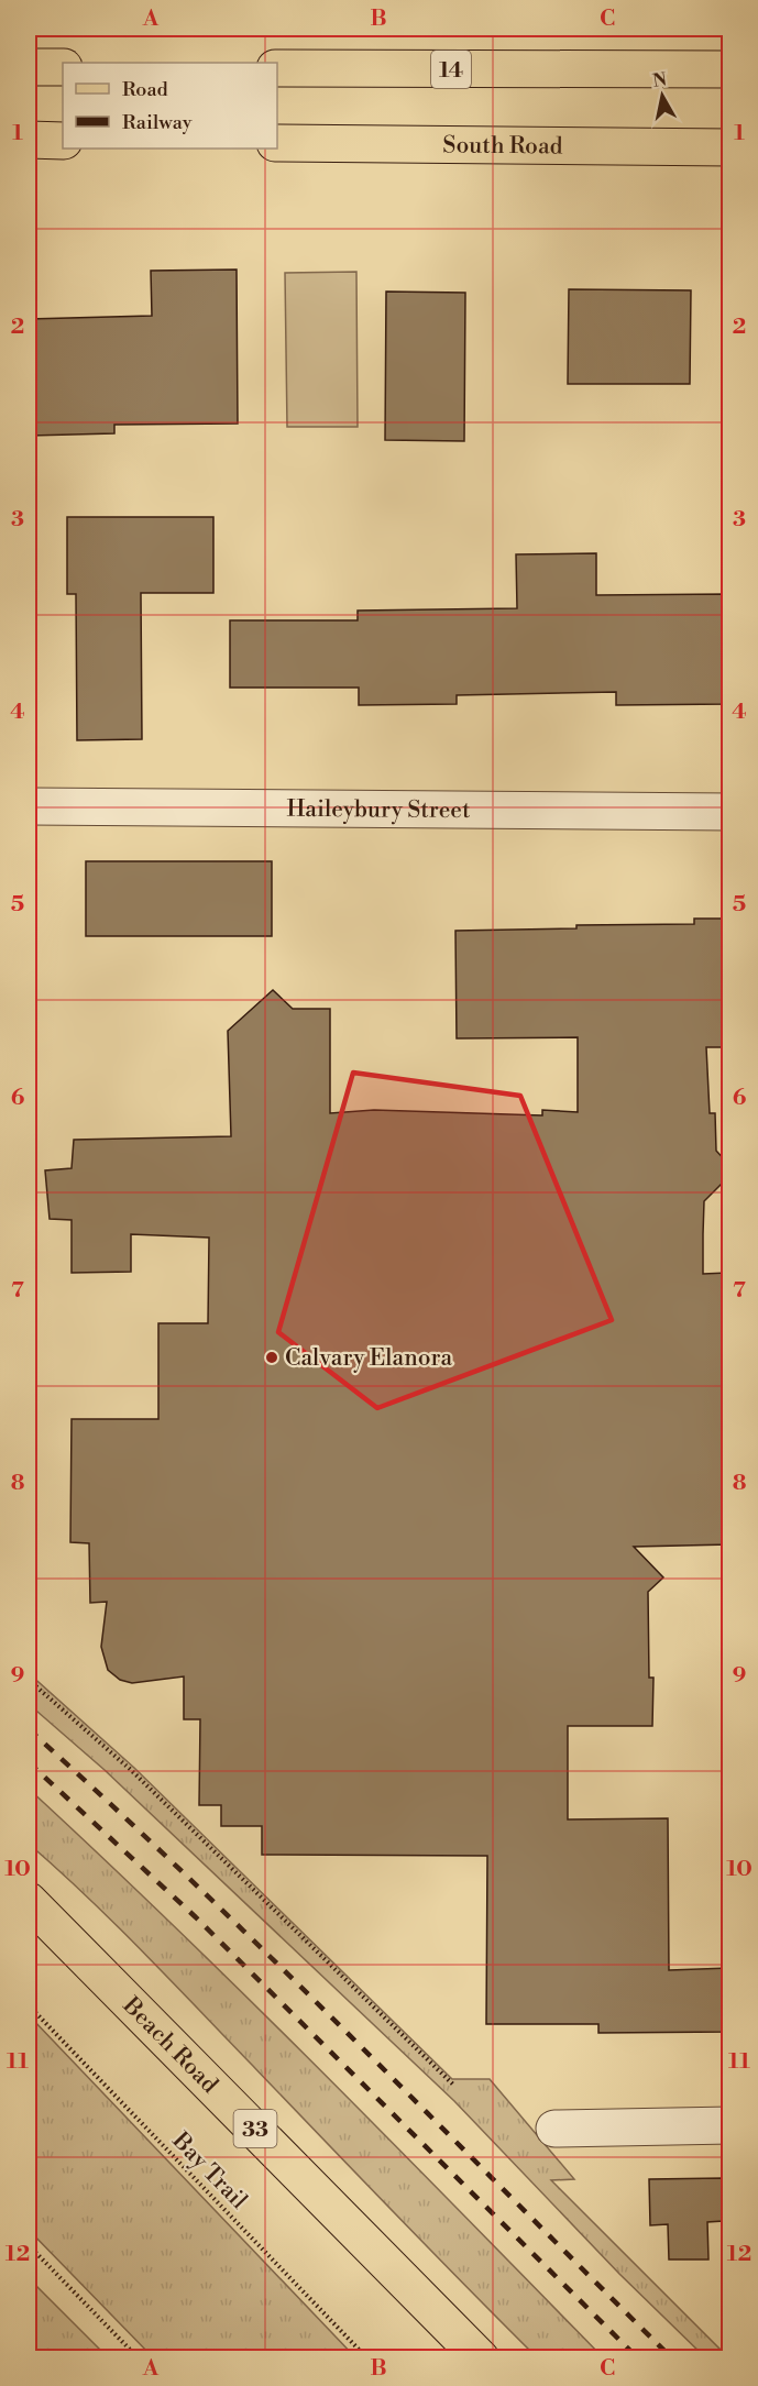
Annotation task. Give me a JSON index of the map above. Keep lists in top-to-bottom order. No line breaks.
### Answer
{"streets":{"main road":["14","South Road","Beach Road","33"],"street":["Haileybury Street"],"path":["Bay Trail"]},"places":["Calvary Elanora"],"legend":["Road","Railway"],"north":"top","grid":{"columns":["A","B","C"],"rows":["1","2","3","4","5","6","7","8","9","10","11","12"]}}
